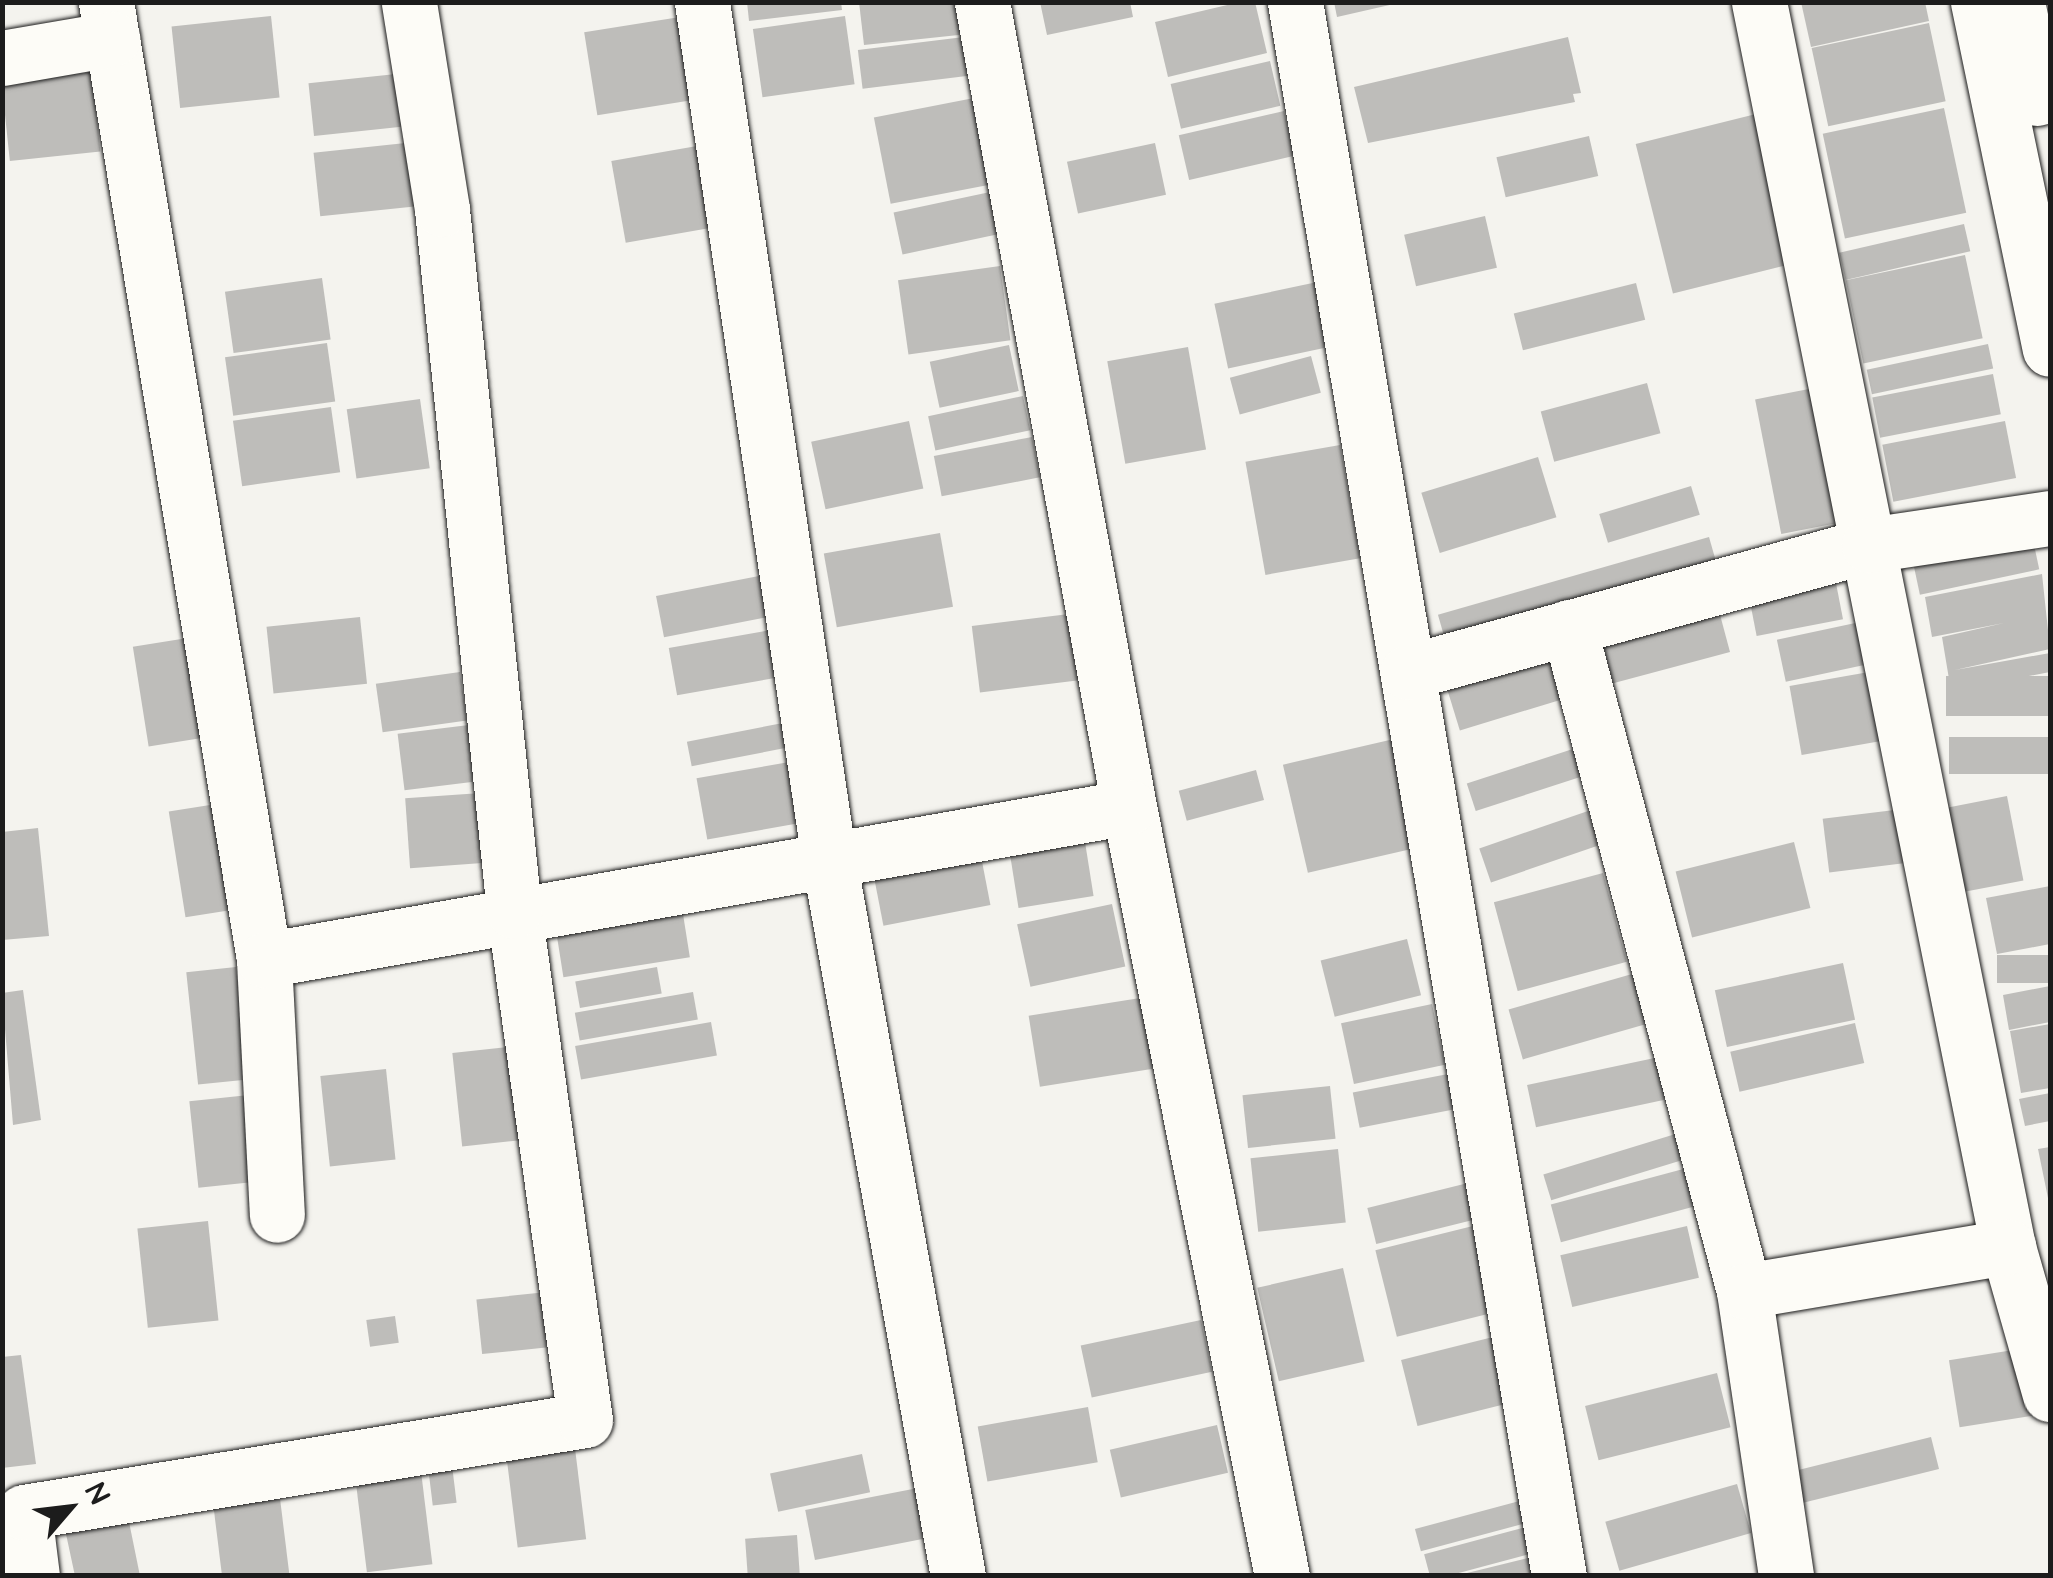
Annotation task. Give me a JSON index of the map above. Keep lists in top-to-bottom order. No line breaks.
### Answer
{"north":"top right"}
